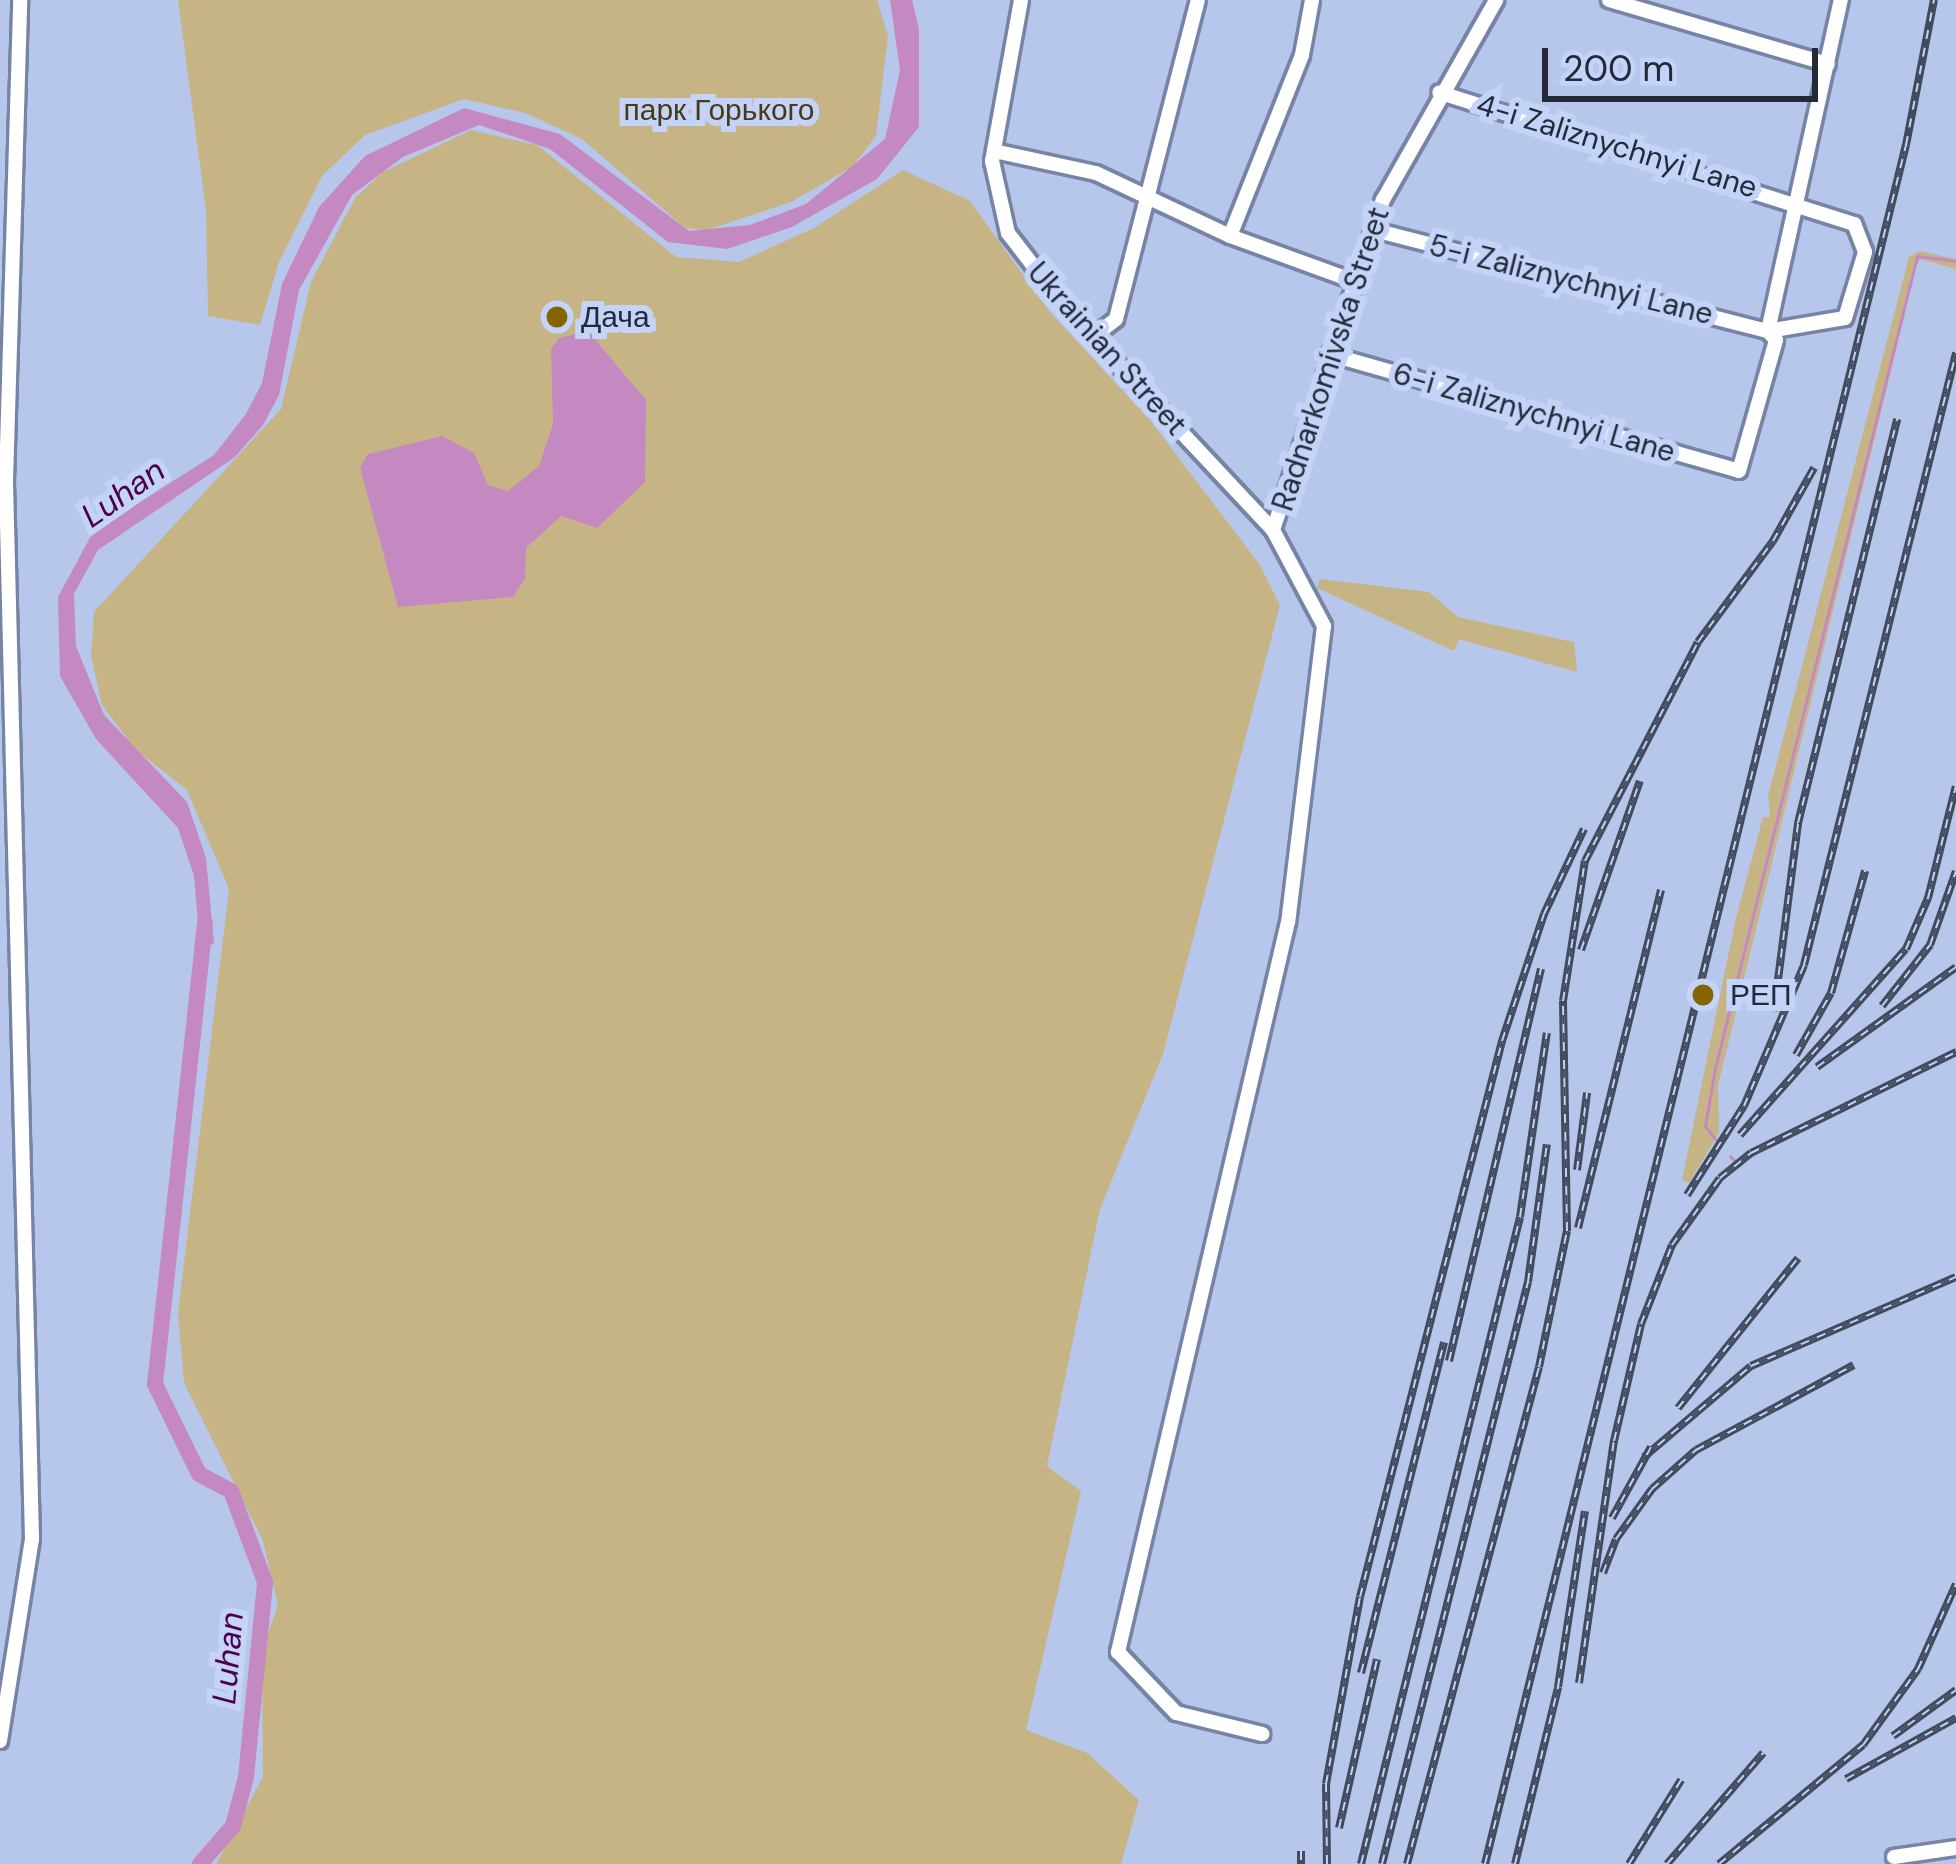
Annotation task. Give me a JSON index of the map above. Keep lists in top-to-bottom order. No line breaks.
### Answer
{"streets":{"street":["4-i Zaliznychnyi Lane","5-i Zaliznychnyi Lane","Ukrainian Street","Radnarkomivska Street","6-i Zaliznychnyi Lane"]},"crossings":[["4-i Zaliznychnyi Lane","5-i Zaliznychnyi Lane"],["4-i Zaliznychnyi Lane","Radnarkomivska Street"],["4-i Zaliznychnyi Lane","6-i Zaliznychnyi Lane"],["5-i Zaliznychnyi Lane","Radnarkomivska Street"],["5-i Zaliznychnyi Lane","6-i Zaliznychnyi Lane"],["Ukrainian Street","Radnarkomivska Street"],["Radnarkomivska Street","6-i Zaliznychnyi Lane"]],"water":["Luhan"],"parks":["парк Горького"],"places":["Дача","РЕП"],"scale_bar":"200 m"}
